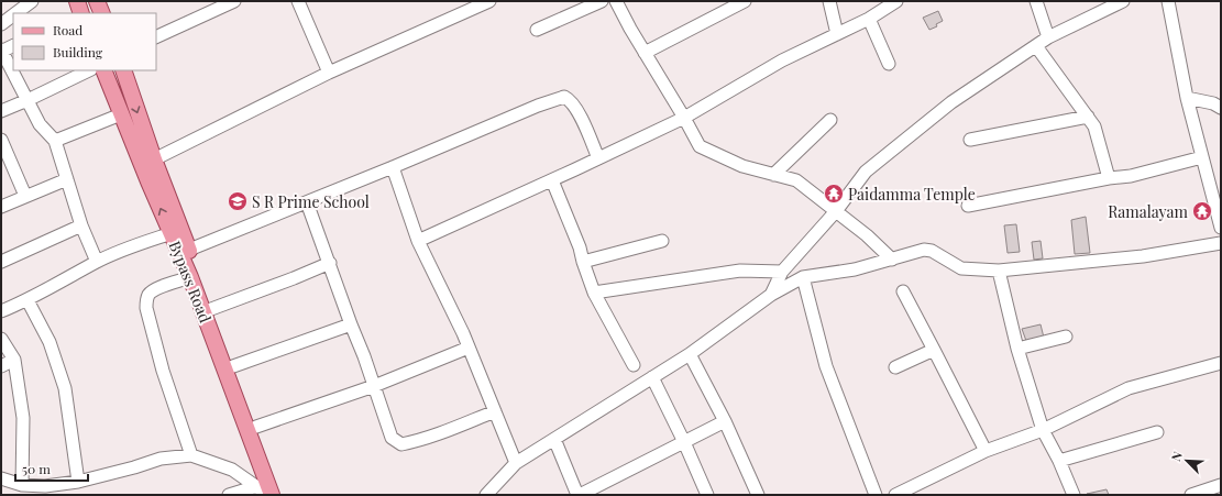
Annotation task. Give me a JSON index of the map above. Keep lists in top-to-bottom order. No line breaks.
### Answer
{"streets":{"main road":["Bypass Road"]},"places":{"temple":["Paidamma Temple","Ramalayam"],"school or university":["S R Prime School"]},"legend":["Road","Building"],"scale_bar":"50 m","north":"top left"}
